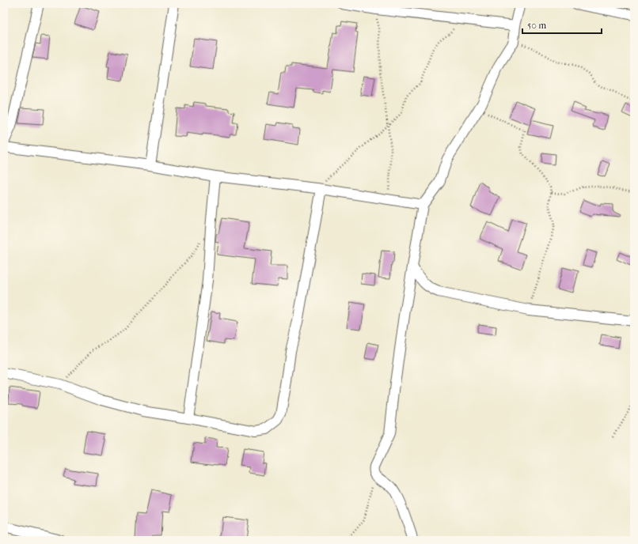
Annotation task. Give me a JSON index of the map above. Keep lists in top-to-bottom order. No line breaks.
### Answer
{"scale_bar":"50 m"}
